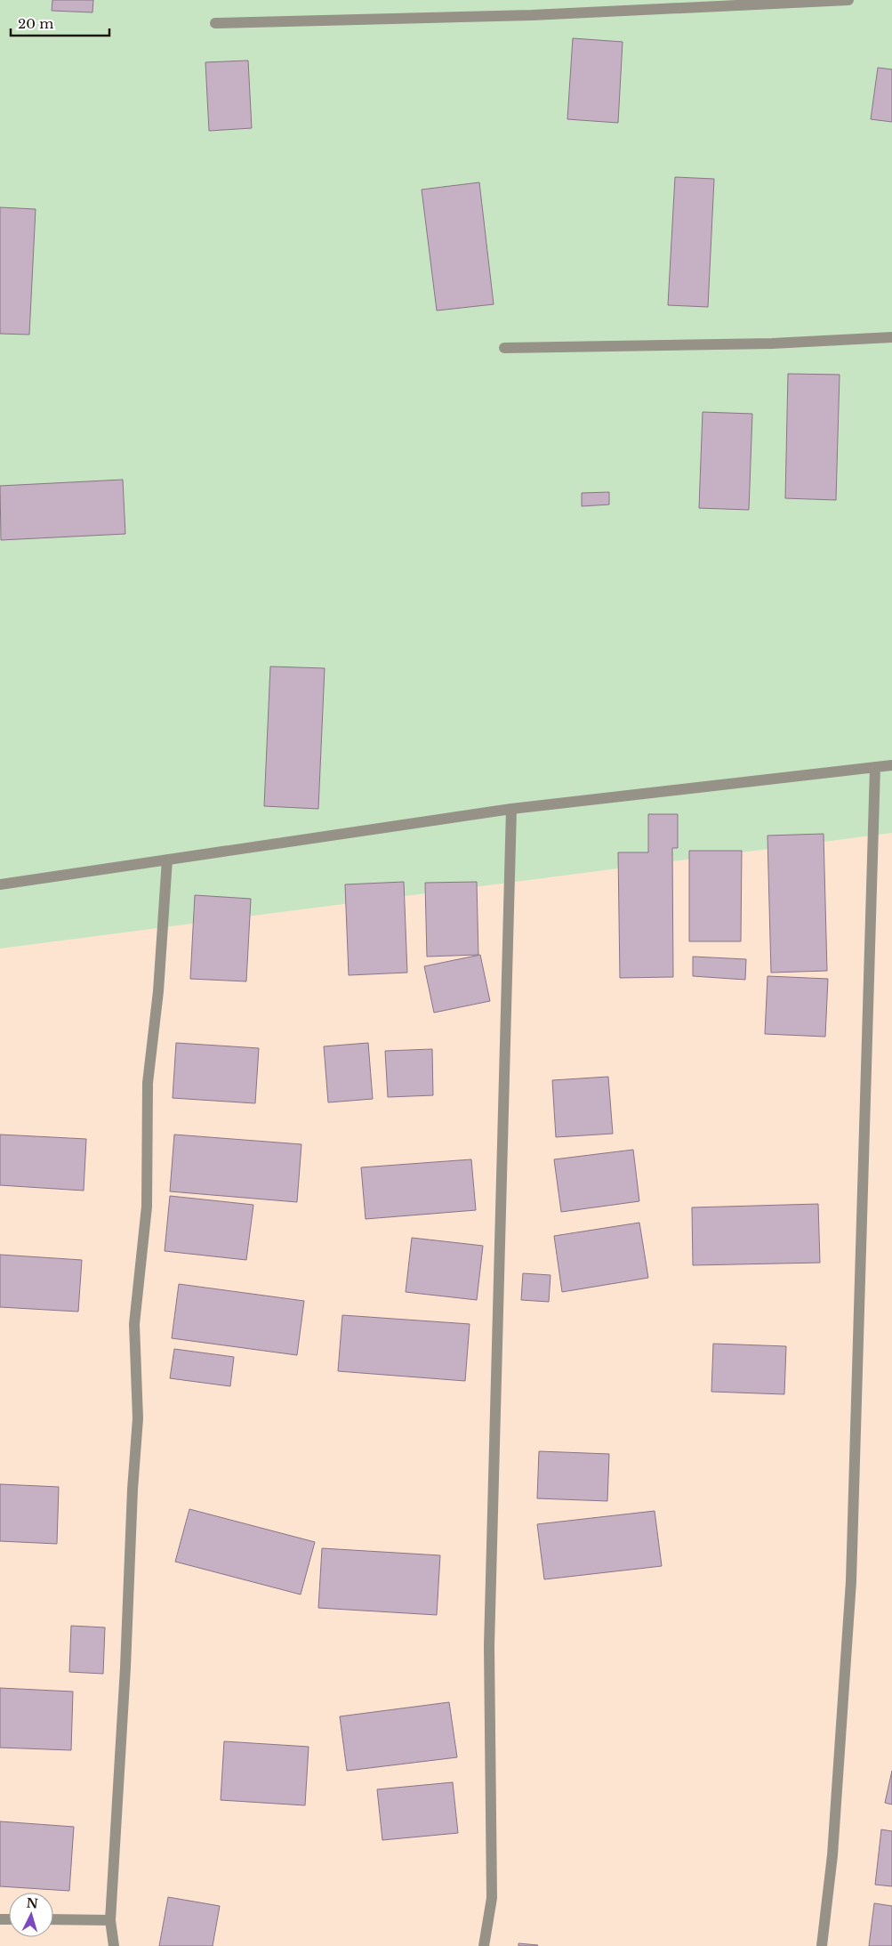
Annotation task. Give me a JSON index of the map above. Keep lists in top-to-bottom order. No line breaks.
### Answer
{"scale_bar":"20 m","north":"top"}
